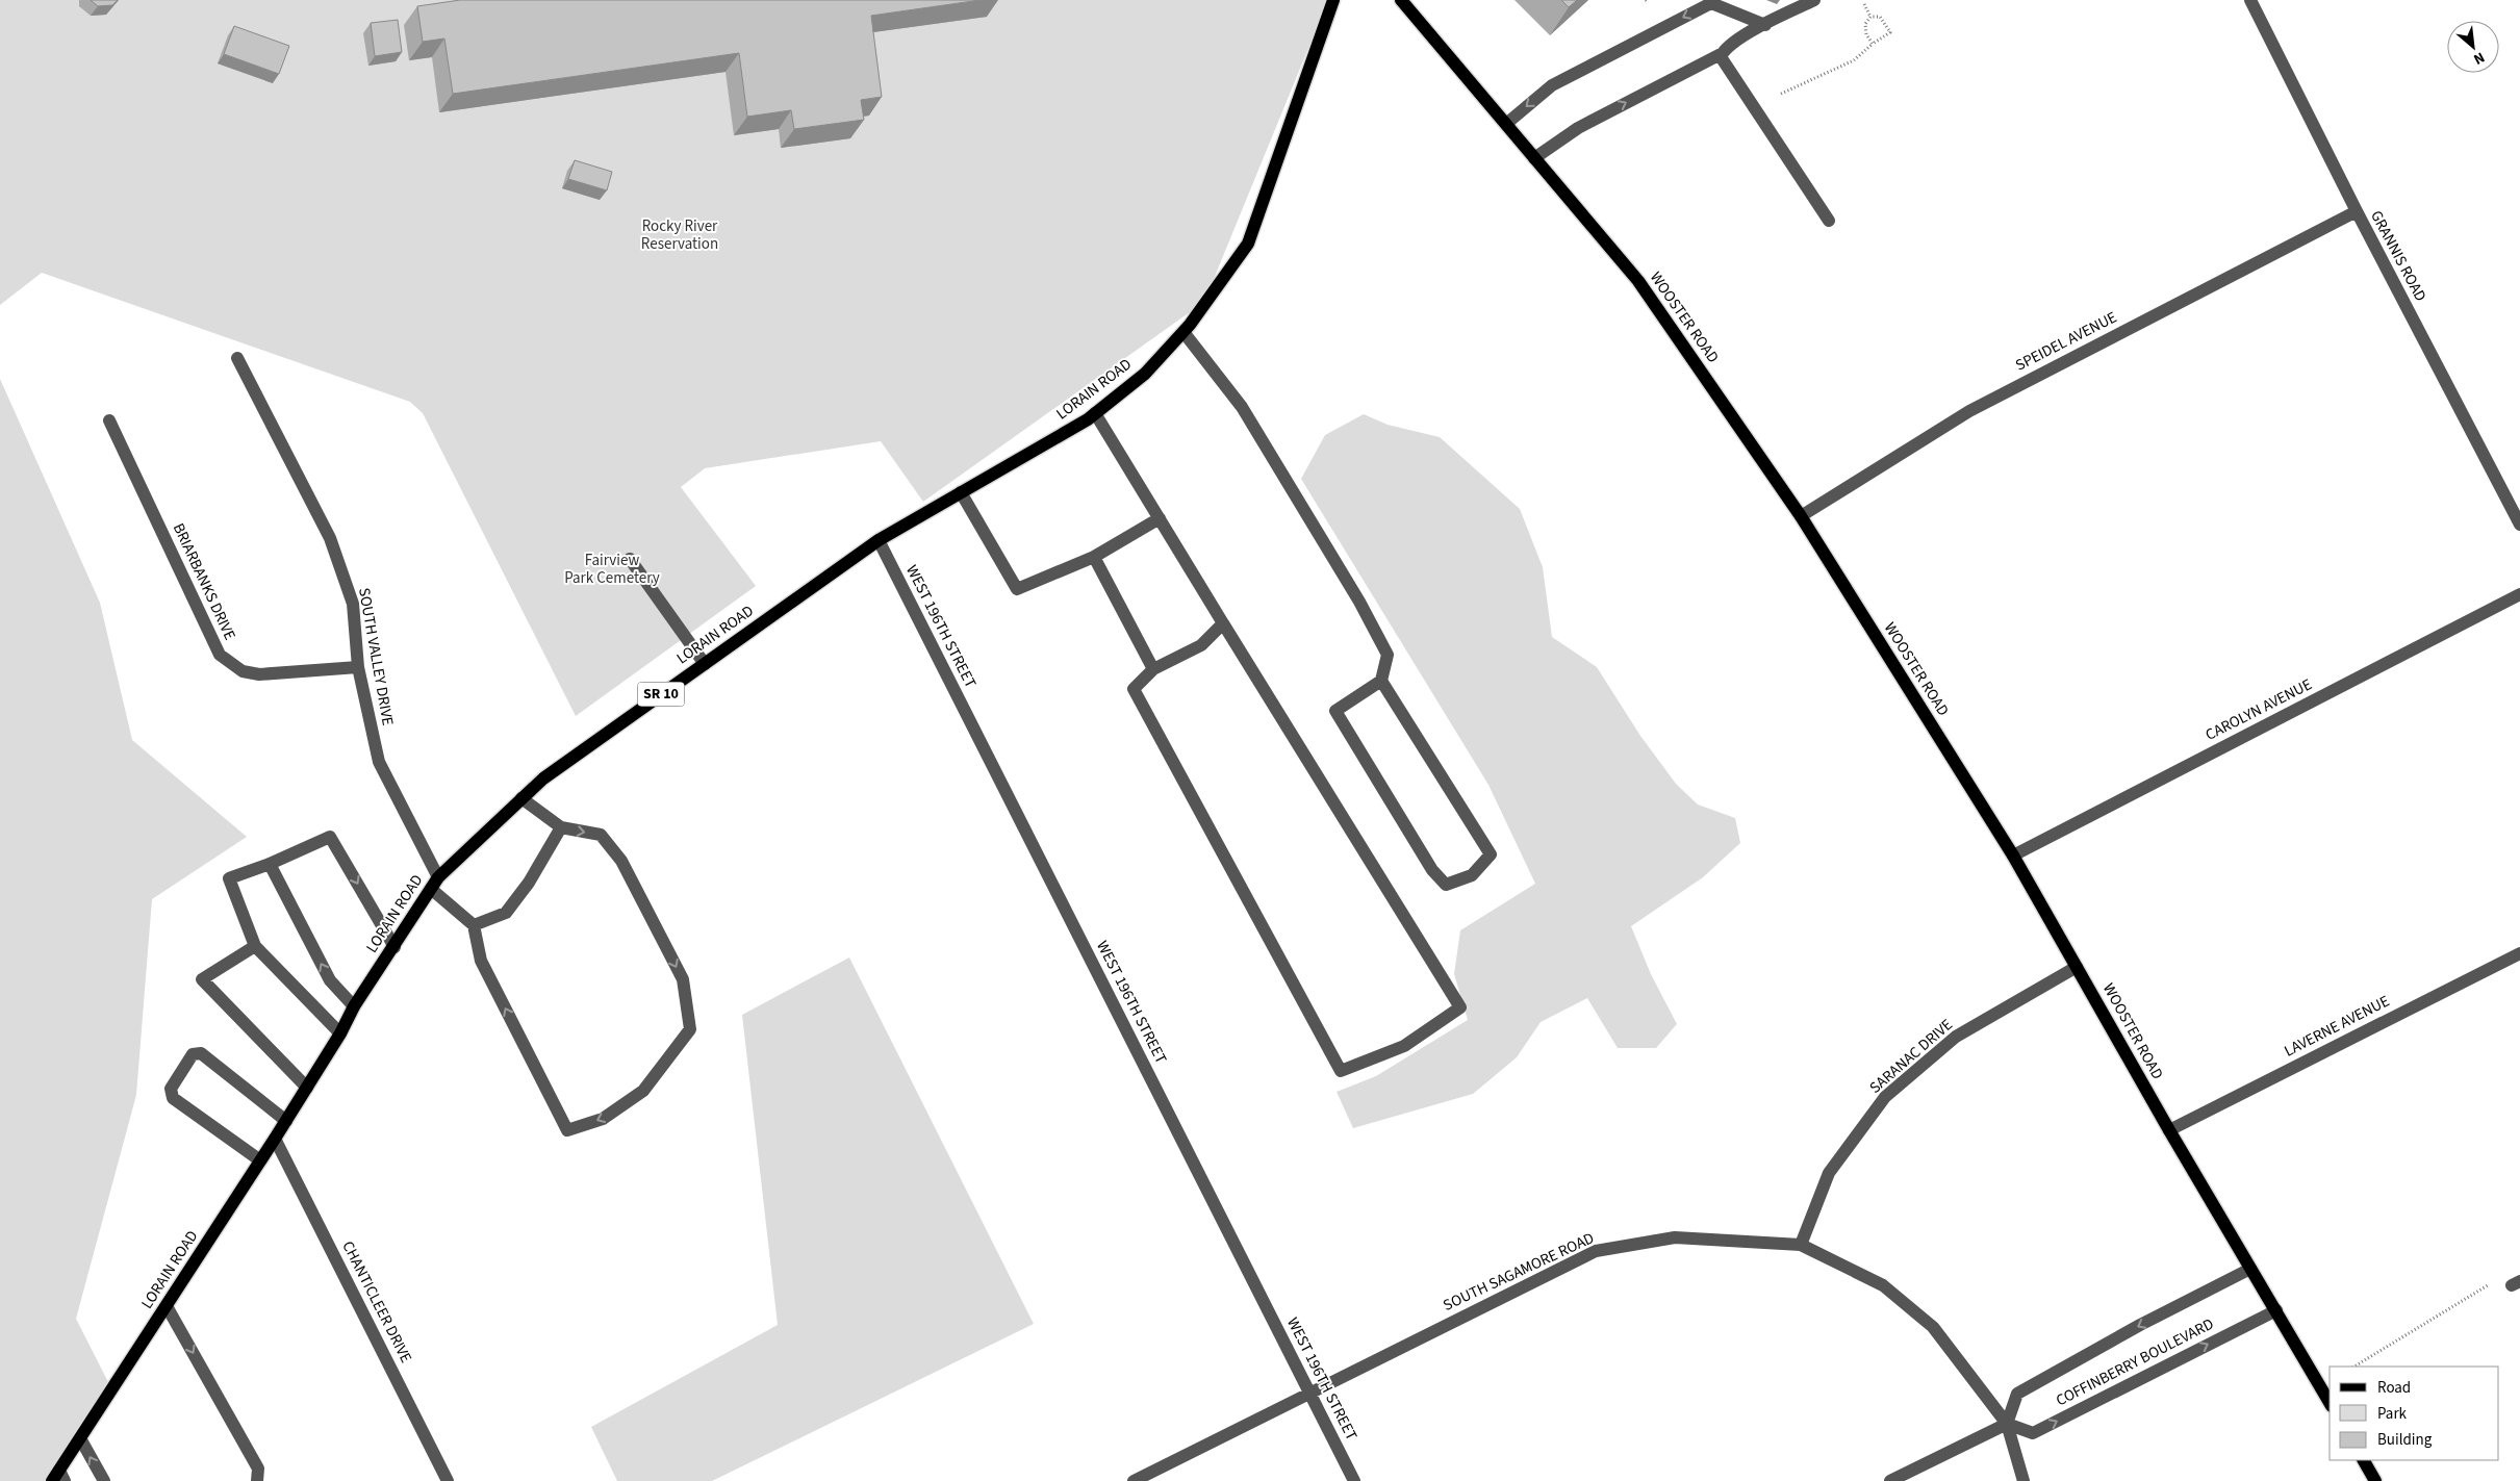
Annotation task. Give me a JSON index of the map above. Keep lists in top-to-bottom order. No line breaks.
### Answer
{"streets":{"main road":["WOOSTER ROAD","LORAIN ROAD","SR 10"],"street":["GRANNIS ROAD","SPEIDEL AVENUE","BRIARBANKS DRIVE","WEST 196TH STREET","SOUTH VALLEY DRIVE","CAROLYN AVENUE","LAVERNE AVENUE","SARANAC DRIVE","SOUTH SAGAMORE ROAD","CHANTICLEER DRIVE","COFFINBERRY BOULEVARD"]},"crossings":[["GRANNIS ROAD","SPEIDEL AVENUE"],["WOOSTER ROAD","SPEIDEL AVENUE"],["WOOSTER ROAD","CAROLYN AVENUE"],["WOOSTER ROAD","LAVERNE AVENUE"],["WOOSTER ROAD","SARANAC DRIVE"],["WOOSTER ROAD","COFFINBERRY BOULEVARD"],["LORAIN ROAD","WEST 196TH STREET"],["LORAIN ROAD","SOUTH VALLEY DRIVE"],["LORAIN ROAD","CHANTICLEER DRIVE"],["BRIARBANKS DRIVE","SOUTH VALLEY DRIVE"],["WEST 196TH STREET","SOUTH SAGAMORE ROAD"],["SARANAC DRIVE","SOUTH SAGAMORE ROAD"],["SOUTH SAGAMORE ROAD","COFFINBERRY BOULEVARD"]],"parks":["Rocky River Reservation","Fairview Park Cemetery"],"legend":["Road","Park","Building"],"north":"bottom right"}
